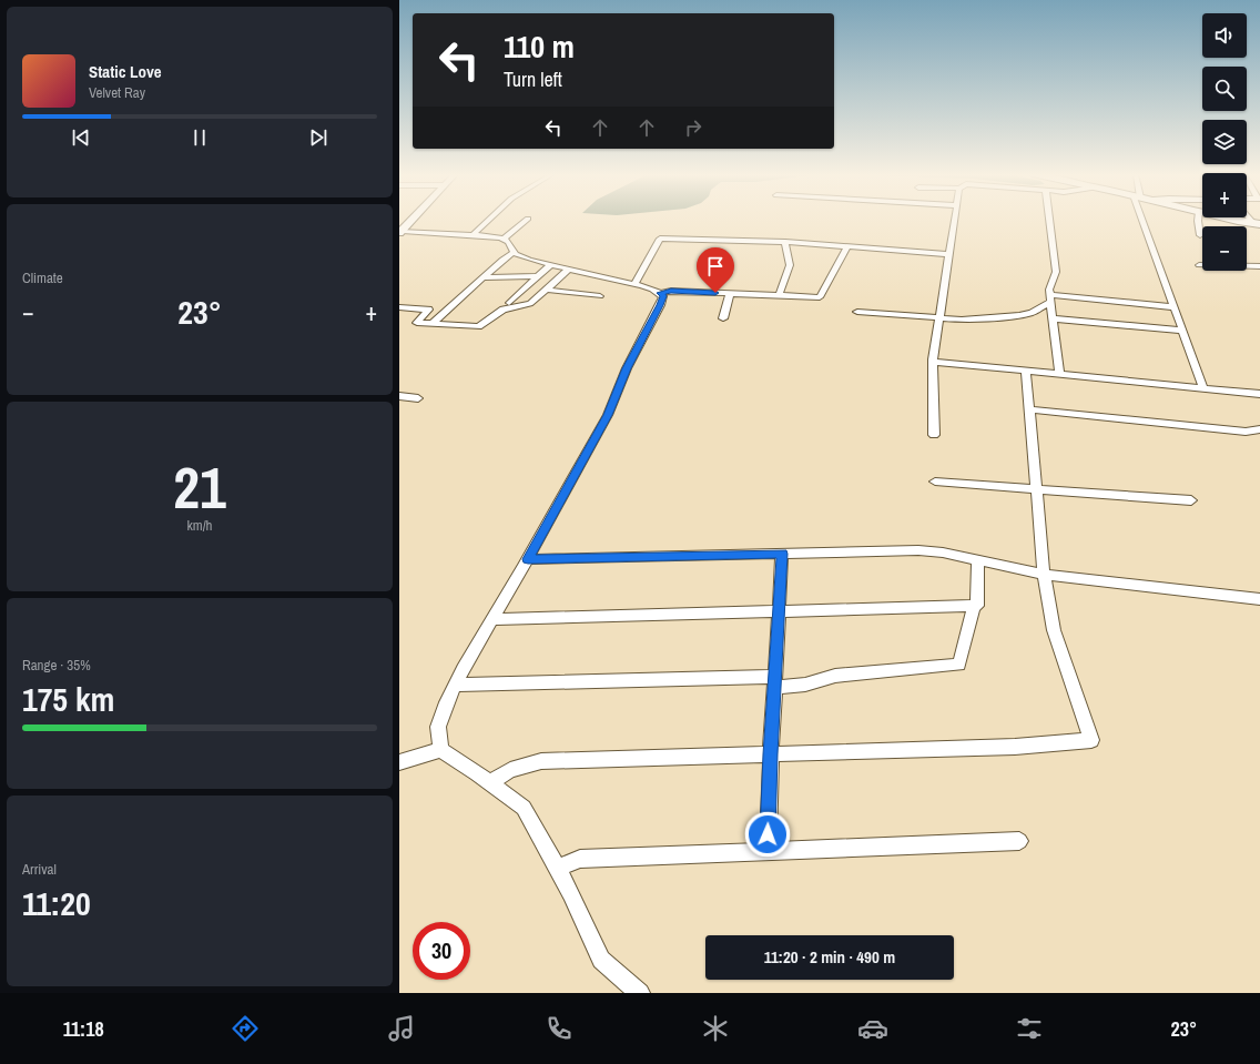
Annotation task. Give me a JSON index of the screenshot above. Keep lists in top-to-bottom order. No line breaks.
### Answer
{"page":{"map_buttons":["+","−"],"turn":["110 m","Turn left"],"song":["Static Love","Velvet Ray"],"tile":["Climate",["21","km/h"],["Range · 35%","175 km"],["Arrival","11:20"]],"heat":["−","23°","+"],"limit":"30","trip":"11:20 · 2 min · 490 m","tabs":["11:18","23°"]}}
